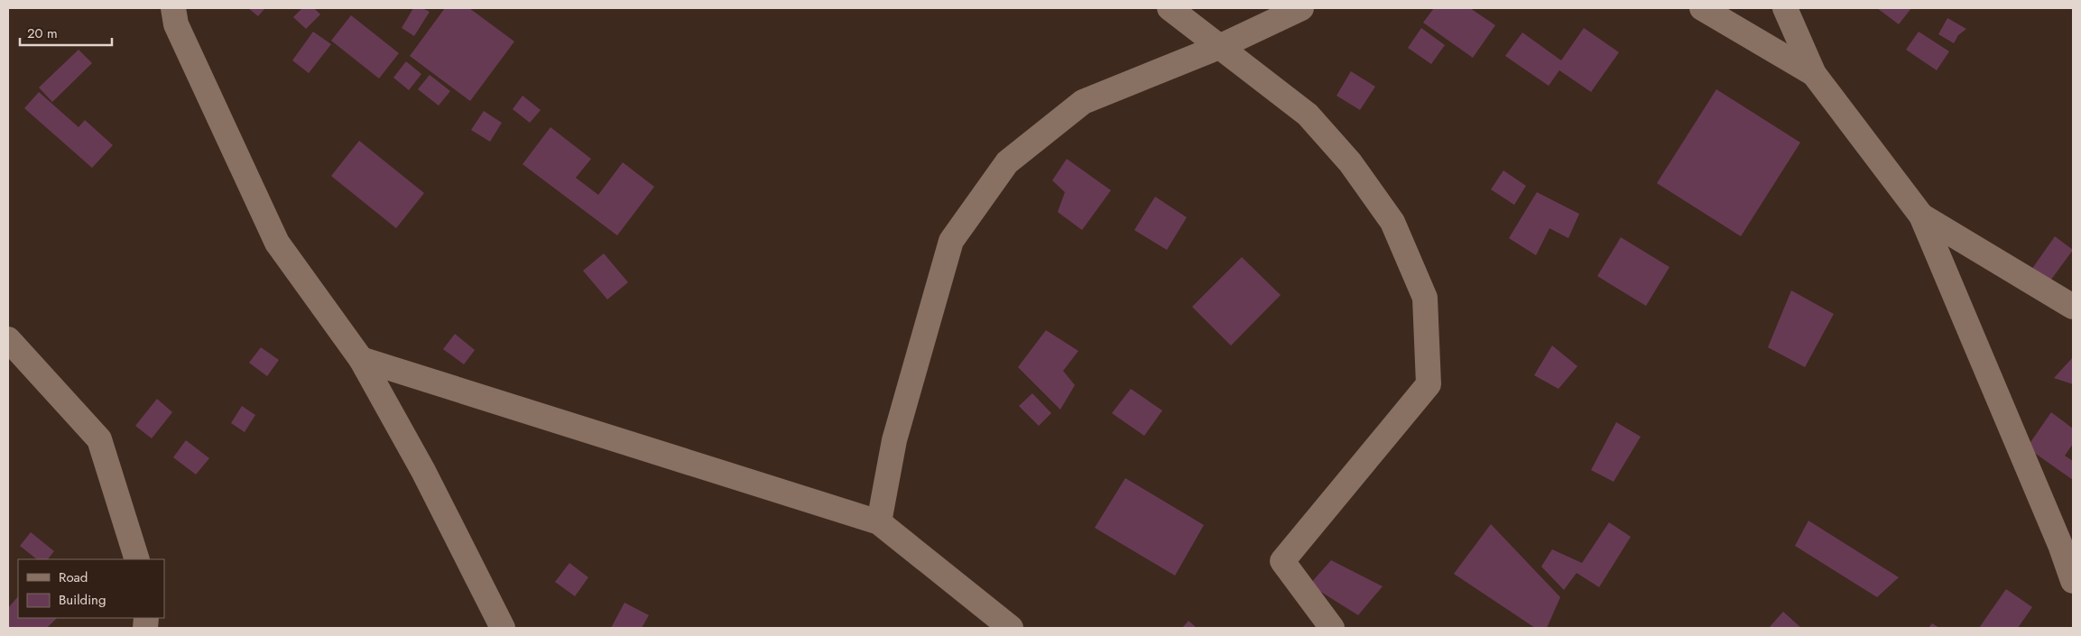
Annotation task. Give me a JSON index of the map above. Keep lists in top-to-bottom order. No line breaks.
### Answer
{"legend":["Road","Building"],"scale_bar":"20 m"}
